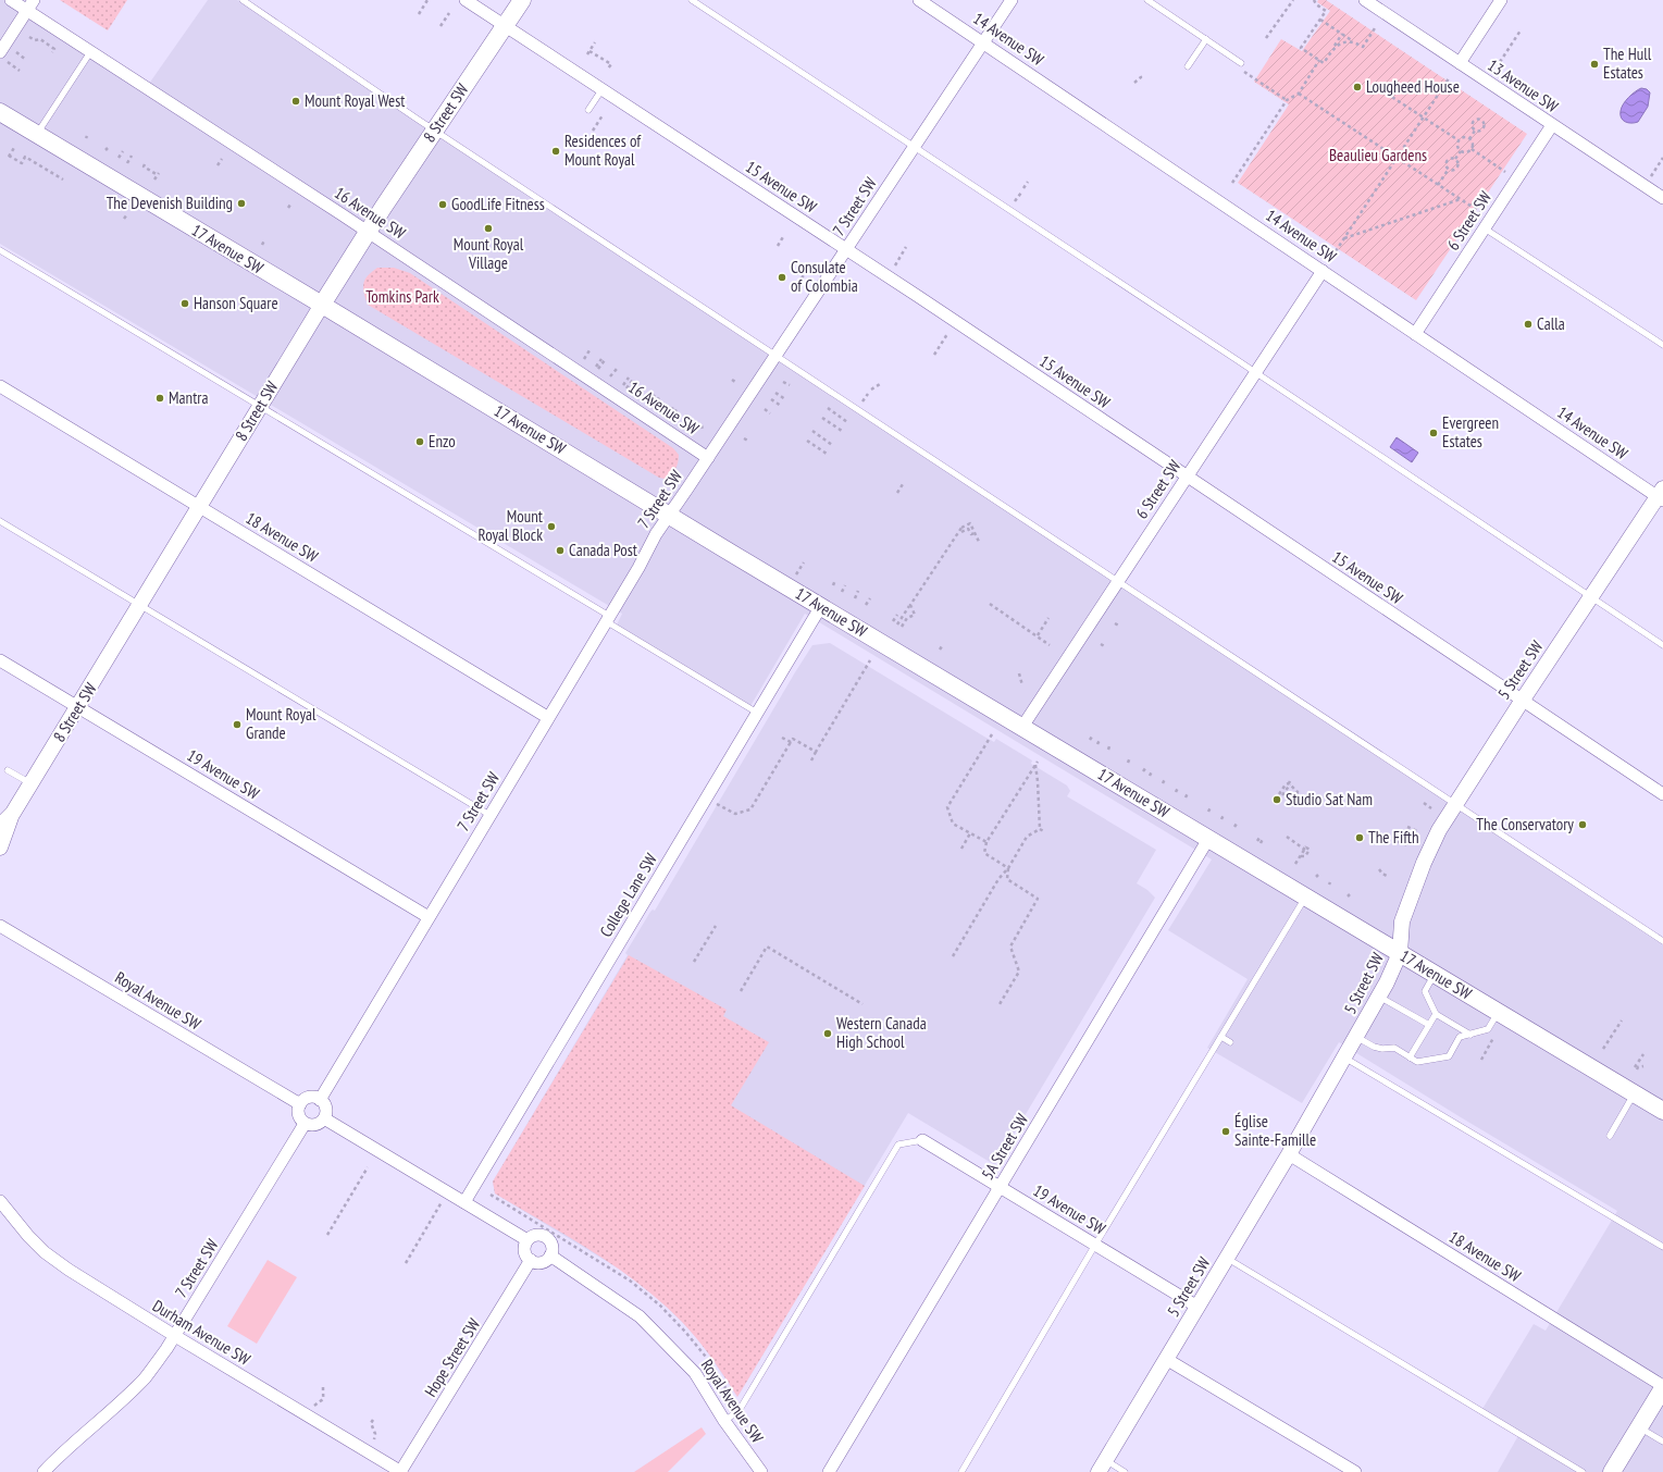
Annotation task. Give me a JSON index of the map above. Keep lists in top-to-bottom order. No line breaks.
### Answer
{"streets":{"main road":["8 Street SW","17 Avenue SW"],"street":["14 Avenue SW","13 Avenue SW","15 Avenue SW","7 Street SW","16 Avenue SW","6 Street SW","18 Avenue SW","5 Street SW","19 Avenue SW","College Lane SW","Royal Avenue SW","5A Street SW","Durham Avenue SW","Hope Street SW"]},"crossings":[["14 Avenue SW","7 Street SW"],["14 Avenue SW","6 Street SW"],["14 Avenue SW","5 Street SW"],["13 Avenue SW","6 Street SW"],["8 Street SW","15 Avenue SW"],["8 Street SW","16 Avenue SW"],["8 Street SW","17 Avenue SW"],["8 Street SW","18 Avenue SW"],["8 Street SW","19 Avenue SW"],["15 Avenue SW","7 Street SW"],["15 Avenue SW","6 Street SW"],["15 Avenue SW","5 Street SW"],["7 Street SW","16 Avenue SW"],["7 Street SW","17 Avenue SW"],["7 Street SW","18 Avenue SW"],["7 Street SW","19 Avenue SW"],["7 Street SW","Royal Avenue SW"],["7 Street SW","Durham Avenue SW"],["6 Street SW","17 Avenue SW"],["17 Avenue SW","5 Street SW"],["17 Avenue SW","College Lane SW"],["17 Avenue SW","5A Street SW"],["18 Avenue SW","5 Street SW"],["5 Street SW","19 Avenue SW"],["19 Avenue SW","5A Street SW"],["Royal Avenue SW","Hope Street SW"],["Durham Avenue SW","Hope Street SW"]],"parks":["Beaulieu Gardens","Tomkins Park"],"places":["The Hull Estates","Lougheed House","Mount Royal West","Residences of Mount Royal","The Devenish Building","GoodLife Fitness","Mount Royal Village","Consulate of Colombia","Hanson Square","Calla","Mantra","Evergreen Estates","Enzo","Mount Royal Block","Canada Post","Mount Royal Grande","Studio Sat Nam","The Conservatory","The Fifth","Western Canada High School","Église Sainte-Famille"]}
